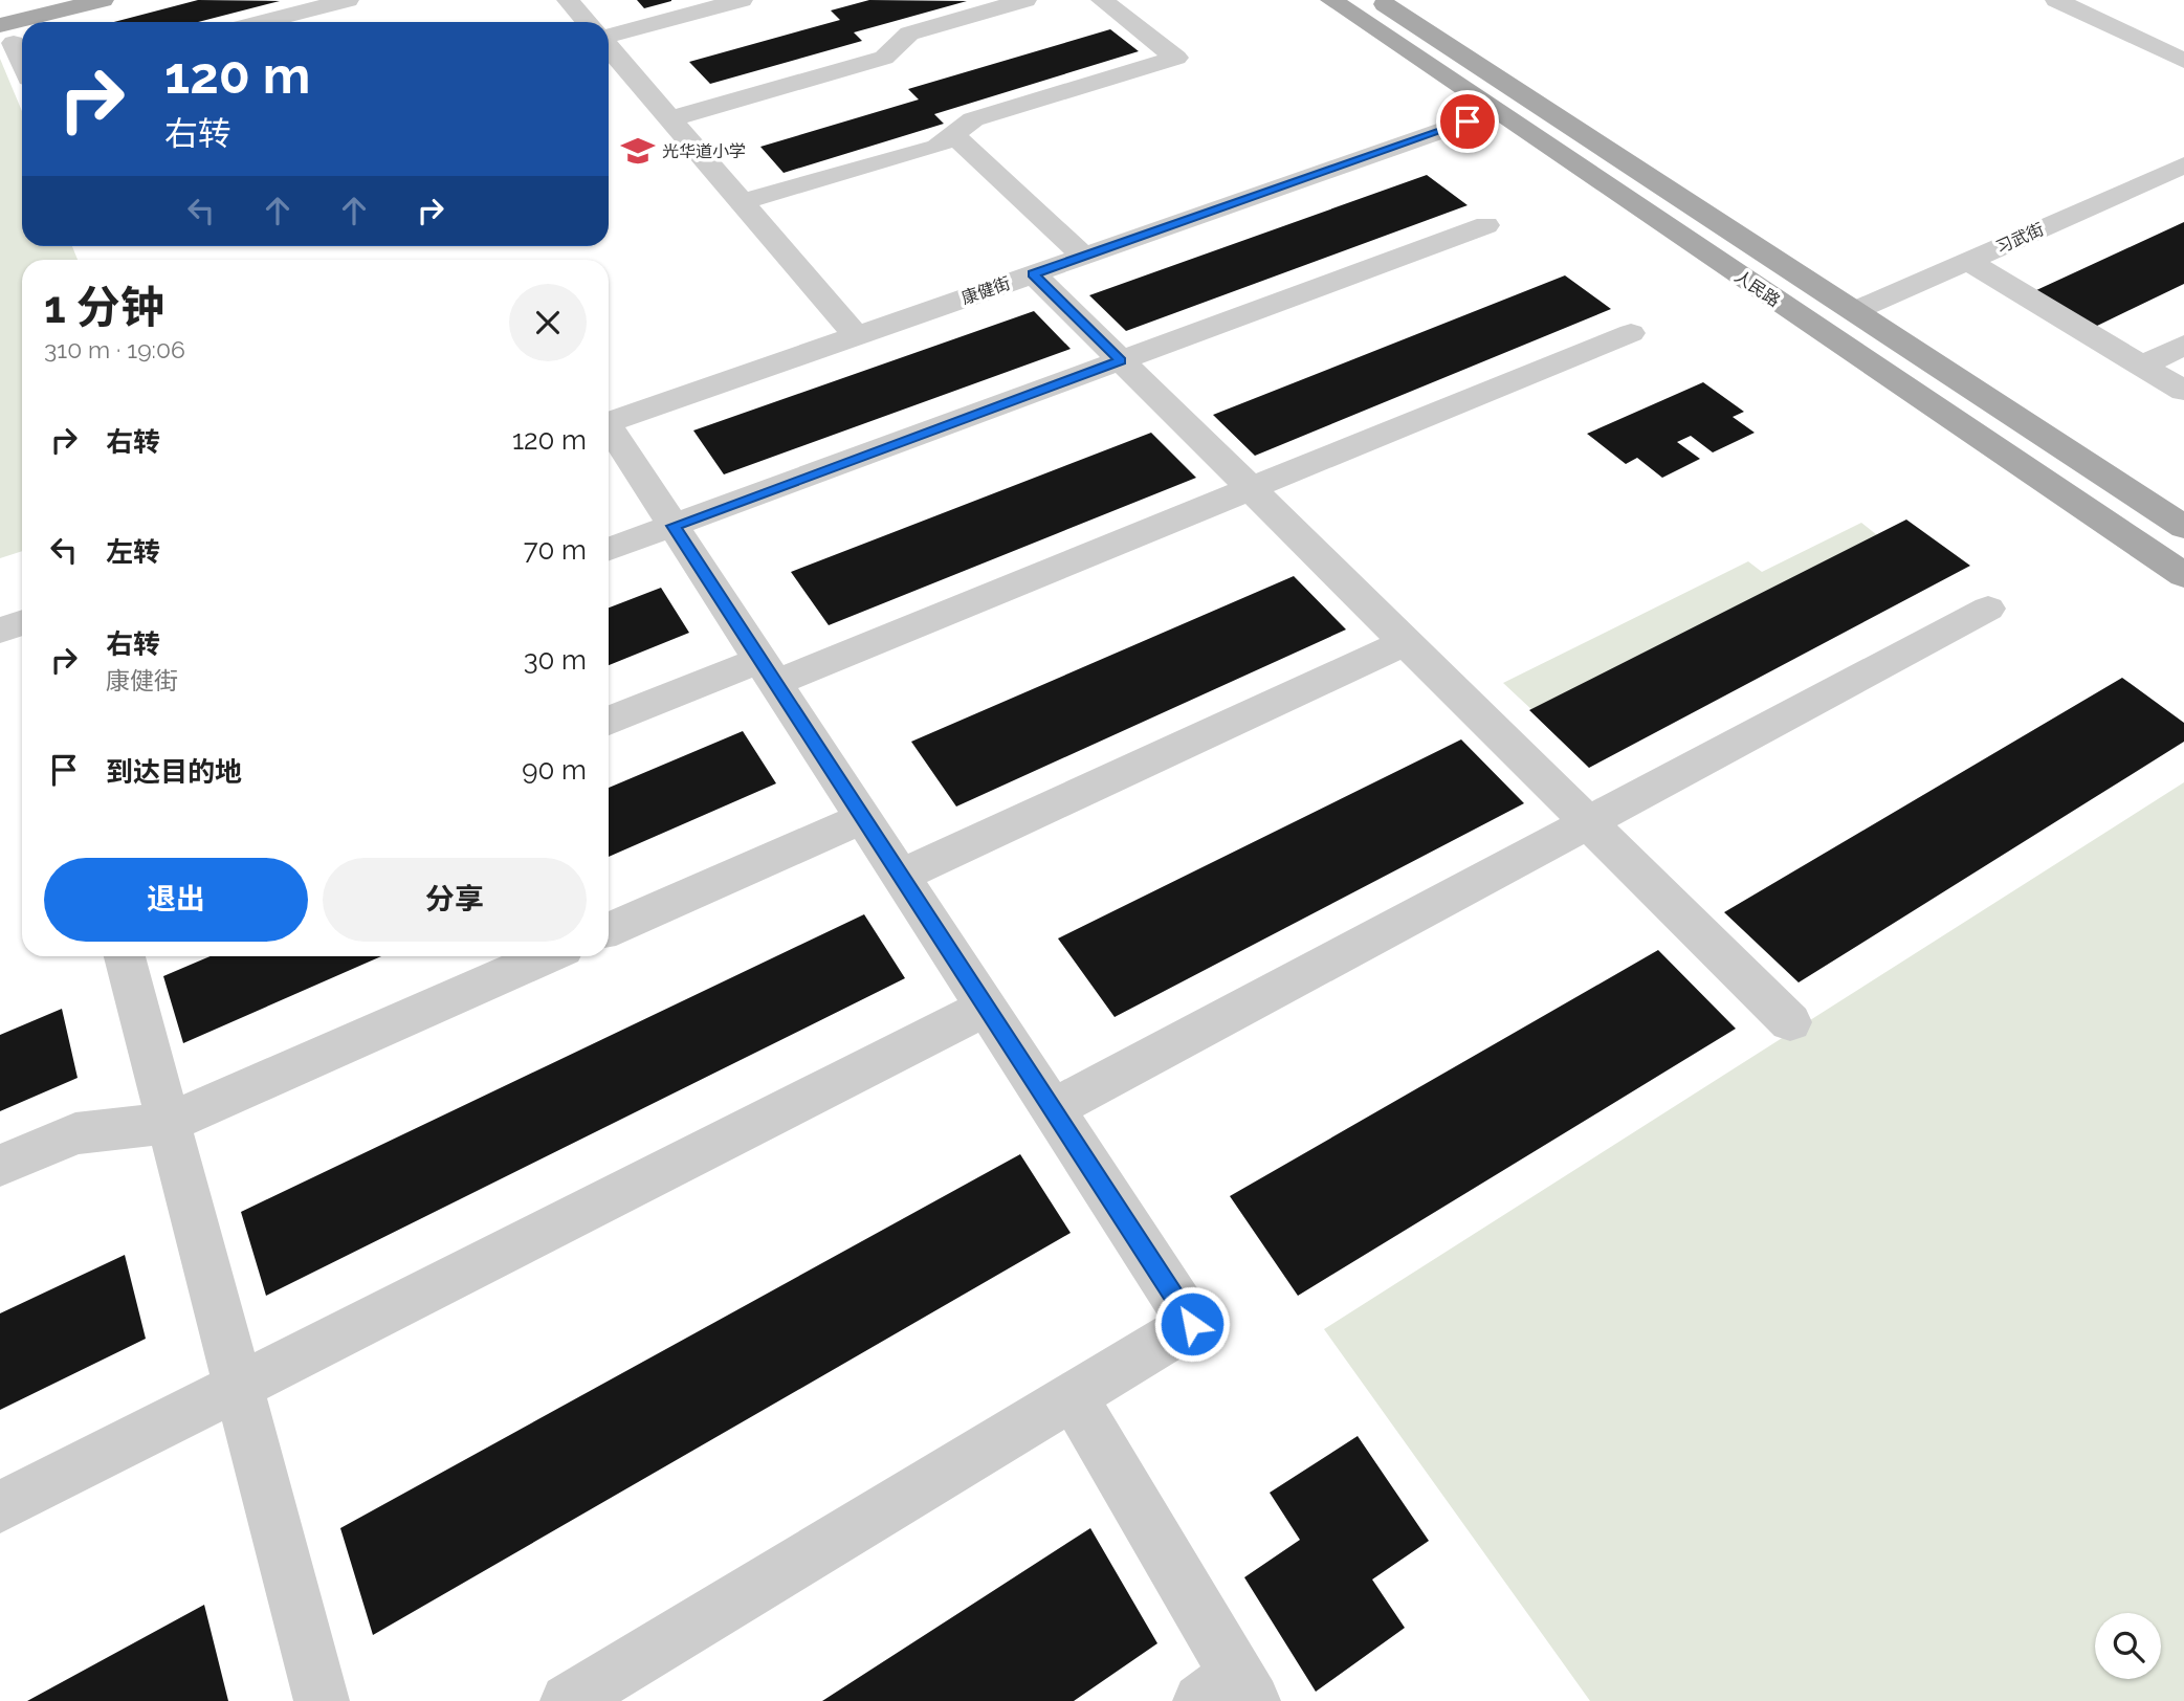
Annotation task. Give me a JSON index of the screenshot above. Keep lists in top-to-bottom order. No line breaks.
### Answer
{"streets":{"main road":["人民路"],"street":["习武街","康健街"]},"crossings":[["习武街","人民路"],["人民路","康健街"]],"places":{"school or university":["光华道小学"]},"page":{"turn":["120 m","右转"],"heading":["1 分钟","310 m · 19:06"],"list":[{"name":"右转","value":"120 m"},{"name":"左转","value":"70 m"},{"name":"右转","note":"康健街","value":"30 m"},{"name":"到达目的地","value":"90 m"}],"buttons":["退出","分享"]}}
